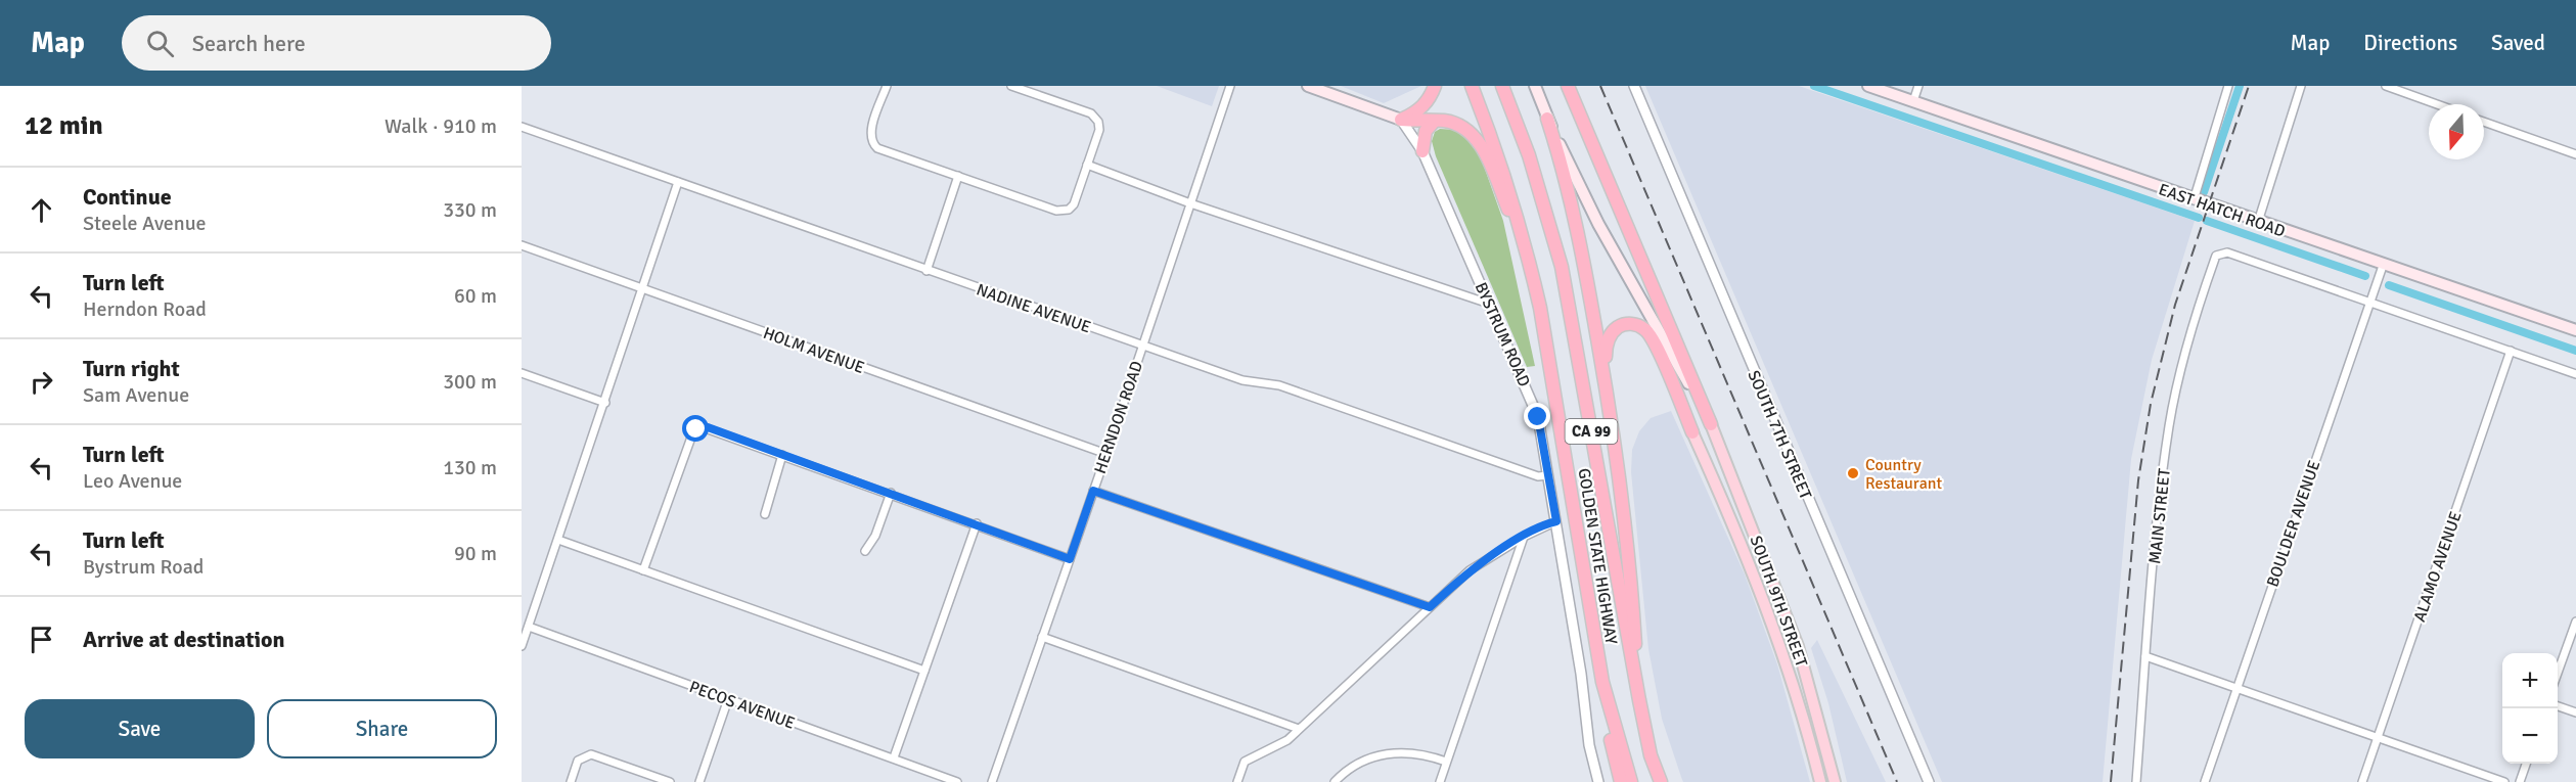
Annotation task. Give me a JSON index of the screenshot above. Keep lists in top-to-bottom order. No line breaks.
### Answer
{"streets":{"highway":["CA 99","GOLDEN STATE HIGHWAY"],"main road":["EAST HATCH ROAD","SOUTH 9TH STREET"],"street":["NADINE AVENUE","BYSTRUM ROAD","HOLM AVENUE","HERNDON ROAD","SOUTH 7TH STREET","MAIN STREET","BOULDER AVENUE","ALAMO AVENUE","PECOS AVENUE"]},"crossings":[["EAST HATCH ROAD","BOULDER AVENUE"],["NADINE AVENUE","BYSTRUM ROAD"],["NADINE AVENUE","HERNDON ROAD"],["HOLM AVENUE","HERNDON ROAD"],["MAIN STREET","BOULDER AVENUE"]],"places":["Country Restaurant"],"north":"bottom","page":{"header":"Map","search":"Search here","nav":["Map","Directions","Saved"],"heading":["12 min","Walk · 910 m"],"list":[["Continue","Steele Avenue","330 m"],["Turn left","Herndon Road","60 m"],["Turn right","Sam Avenue","300 m"],["Turn left","Leo Avenue","130 m"],["Turn left","Bystrum Road","90 m"],"Arrive at destination"],"map_buttons":["+","−"],"buttons":["Save","Share"]}}
